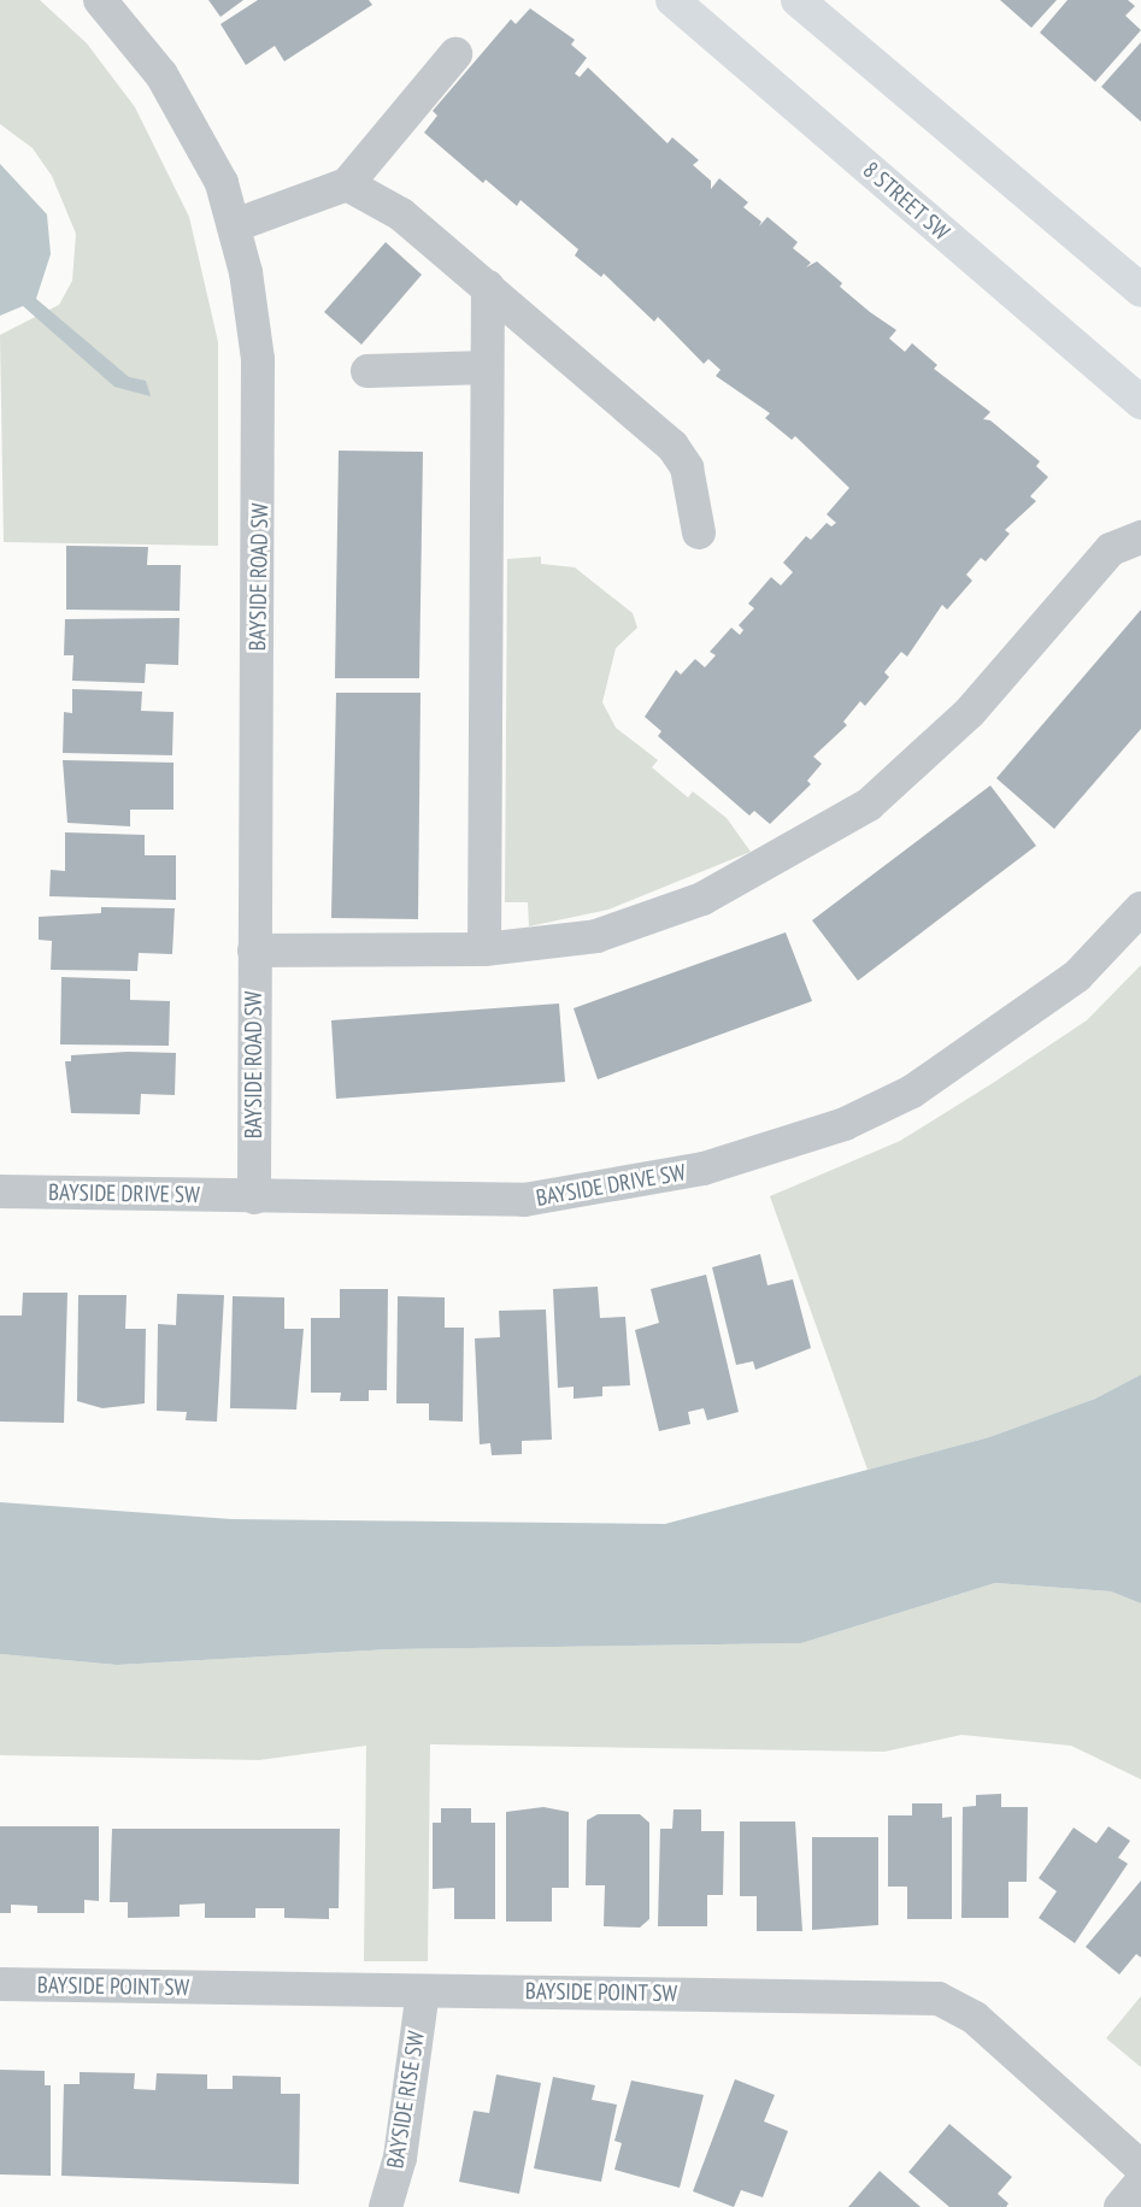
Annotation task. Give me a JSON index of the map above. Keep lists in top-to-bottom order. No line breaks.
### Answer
{"streets":{"main road":["8 STREET SW"],"street":["BAYSIDE ROAD SW","BAYSIDE DRIVE SW","BAYSIDE POINT SW","BAYSIDE RISE SW"]},"crossings":[["BAYSIDE ROAD SW","BAYSIDE DRIVE SW"],["BAYSIDE POINT SW","BAYSIDE RISE SW"]]}
